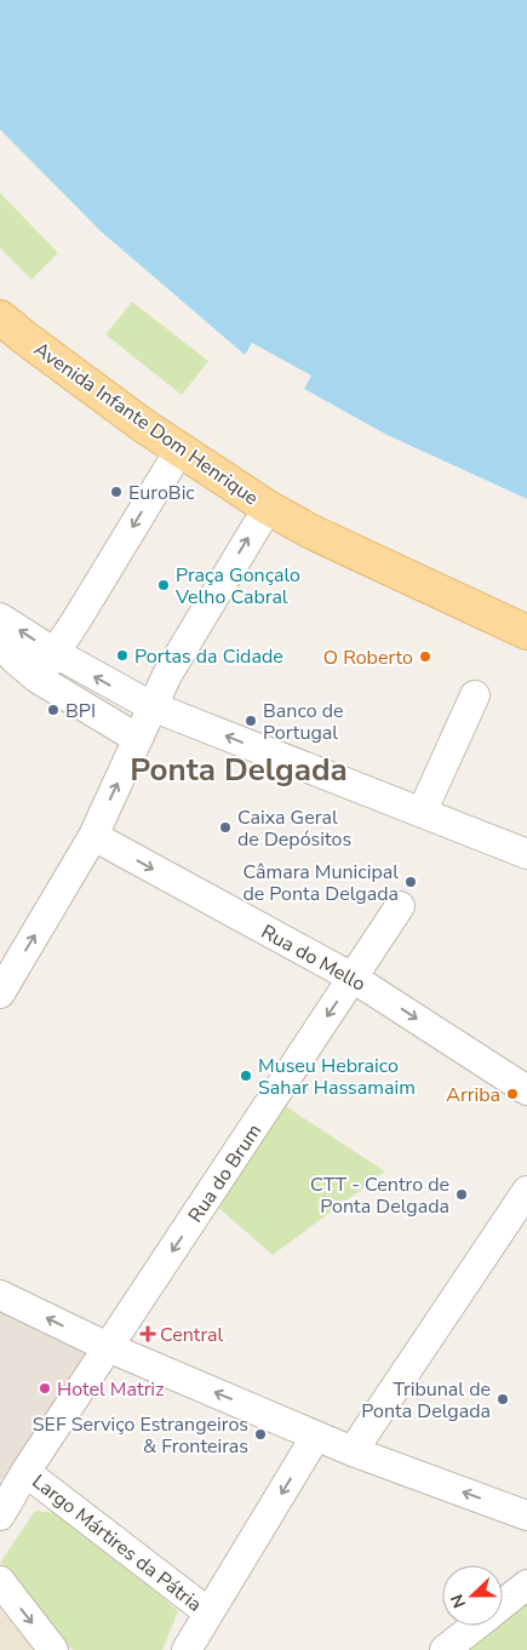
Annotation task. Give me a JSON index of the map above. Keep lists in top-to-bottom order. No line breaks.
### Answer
{"streets":{"main road":["Avenida Infante Dom Henrique"],"street":["Rua do Mello","Rua do Brum","Largo Mártires da Pátria"]},"crossings":[["Rua do Mello","Rua do Brum"],["Rua do Brum","Largo Mártires da Pátria"]],"one_way":["Rua do Brum"],"districts":["Ponta Delgada"],"places":{"other":["EuroBic","Praça Gonçalo Velho Cabral","Portas da Cidade","O Roberto","BPI","Banco de Portugal","Caixa Geral de Depósitos","Câmara Municipal de Ponta Delgada","Museu Hebraico Sahar Hassamaim","Arriba","CTT - Centro de Ponta Delgada","Hotel Matriz","Tribunal de Ponta Delgada","SEF Serviço Estrangeiros & Fronteiras"],"health":["Central"]},"north":"left"}
